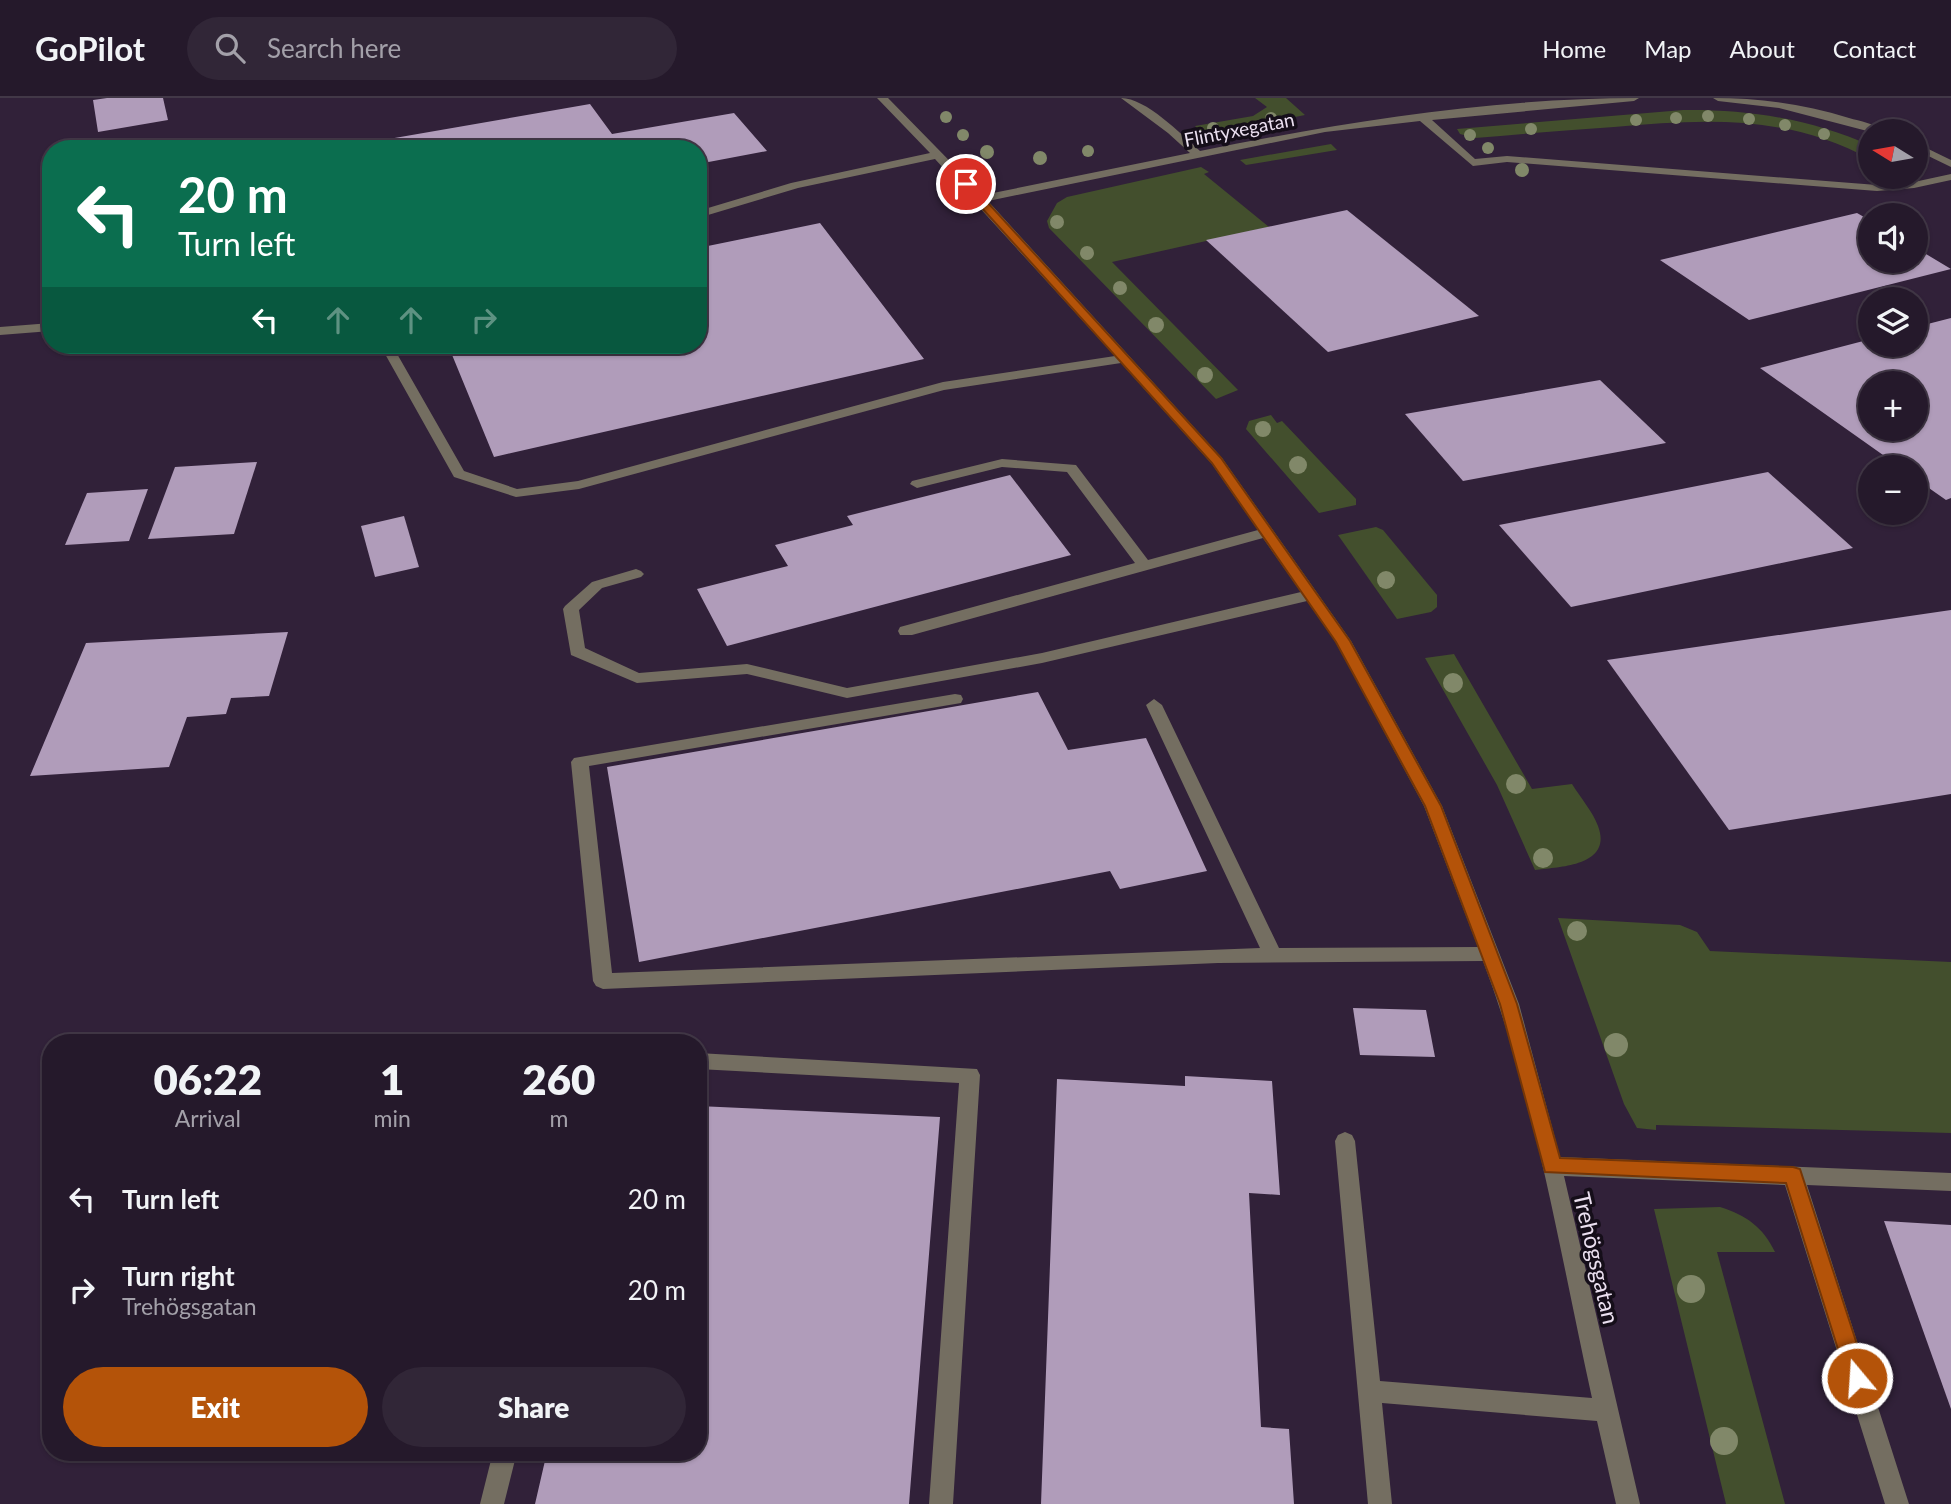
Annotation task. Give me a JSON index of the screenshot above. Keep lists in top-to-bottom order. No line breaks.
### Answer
{"streets":{"street":["Flintyxegatan","Trehögsgatan"]},"crossings":[["Flintyxegatan","Trehögsgatan"]],"north":"left","page":{"header":"GoPilot","search":"Search here","nav":["Home","Map","About","Contact"],"map_buttons":["+","−"],"turn":["20 m","Turn left"],"eta":["06:22","Arrival","1","min","260","m"],"list":[{"name":"Turn left","value":"20 m"},{"name":"Turn right","note":"Trehögsgatan","value":"20 m"}],"buttons":["Exit","Share"]}}
